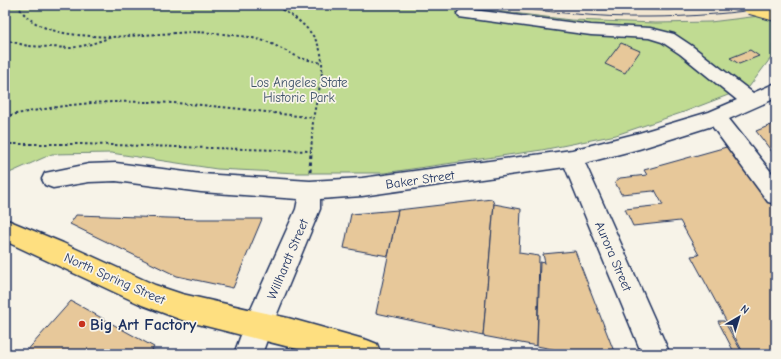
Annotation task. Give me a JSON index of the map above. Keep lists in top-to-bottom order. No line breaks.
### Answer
{"streets":{"main road":["North Spring Street"],"street":["Baker Street","Aurora Street","Willhardt Street"]},"crossings":[["Baker Street","Aurora Street"],["Baker Street","Willhardt Street"],["Willhardt Street","North Spring Street"]],"parks":["Los Angeles State Historic Park"],"places":["Big Art Factory"],"north":"top right"}
